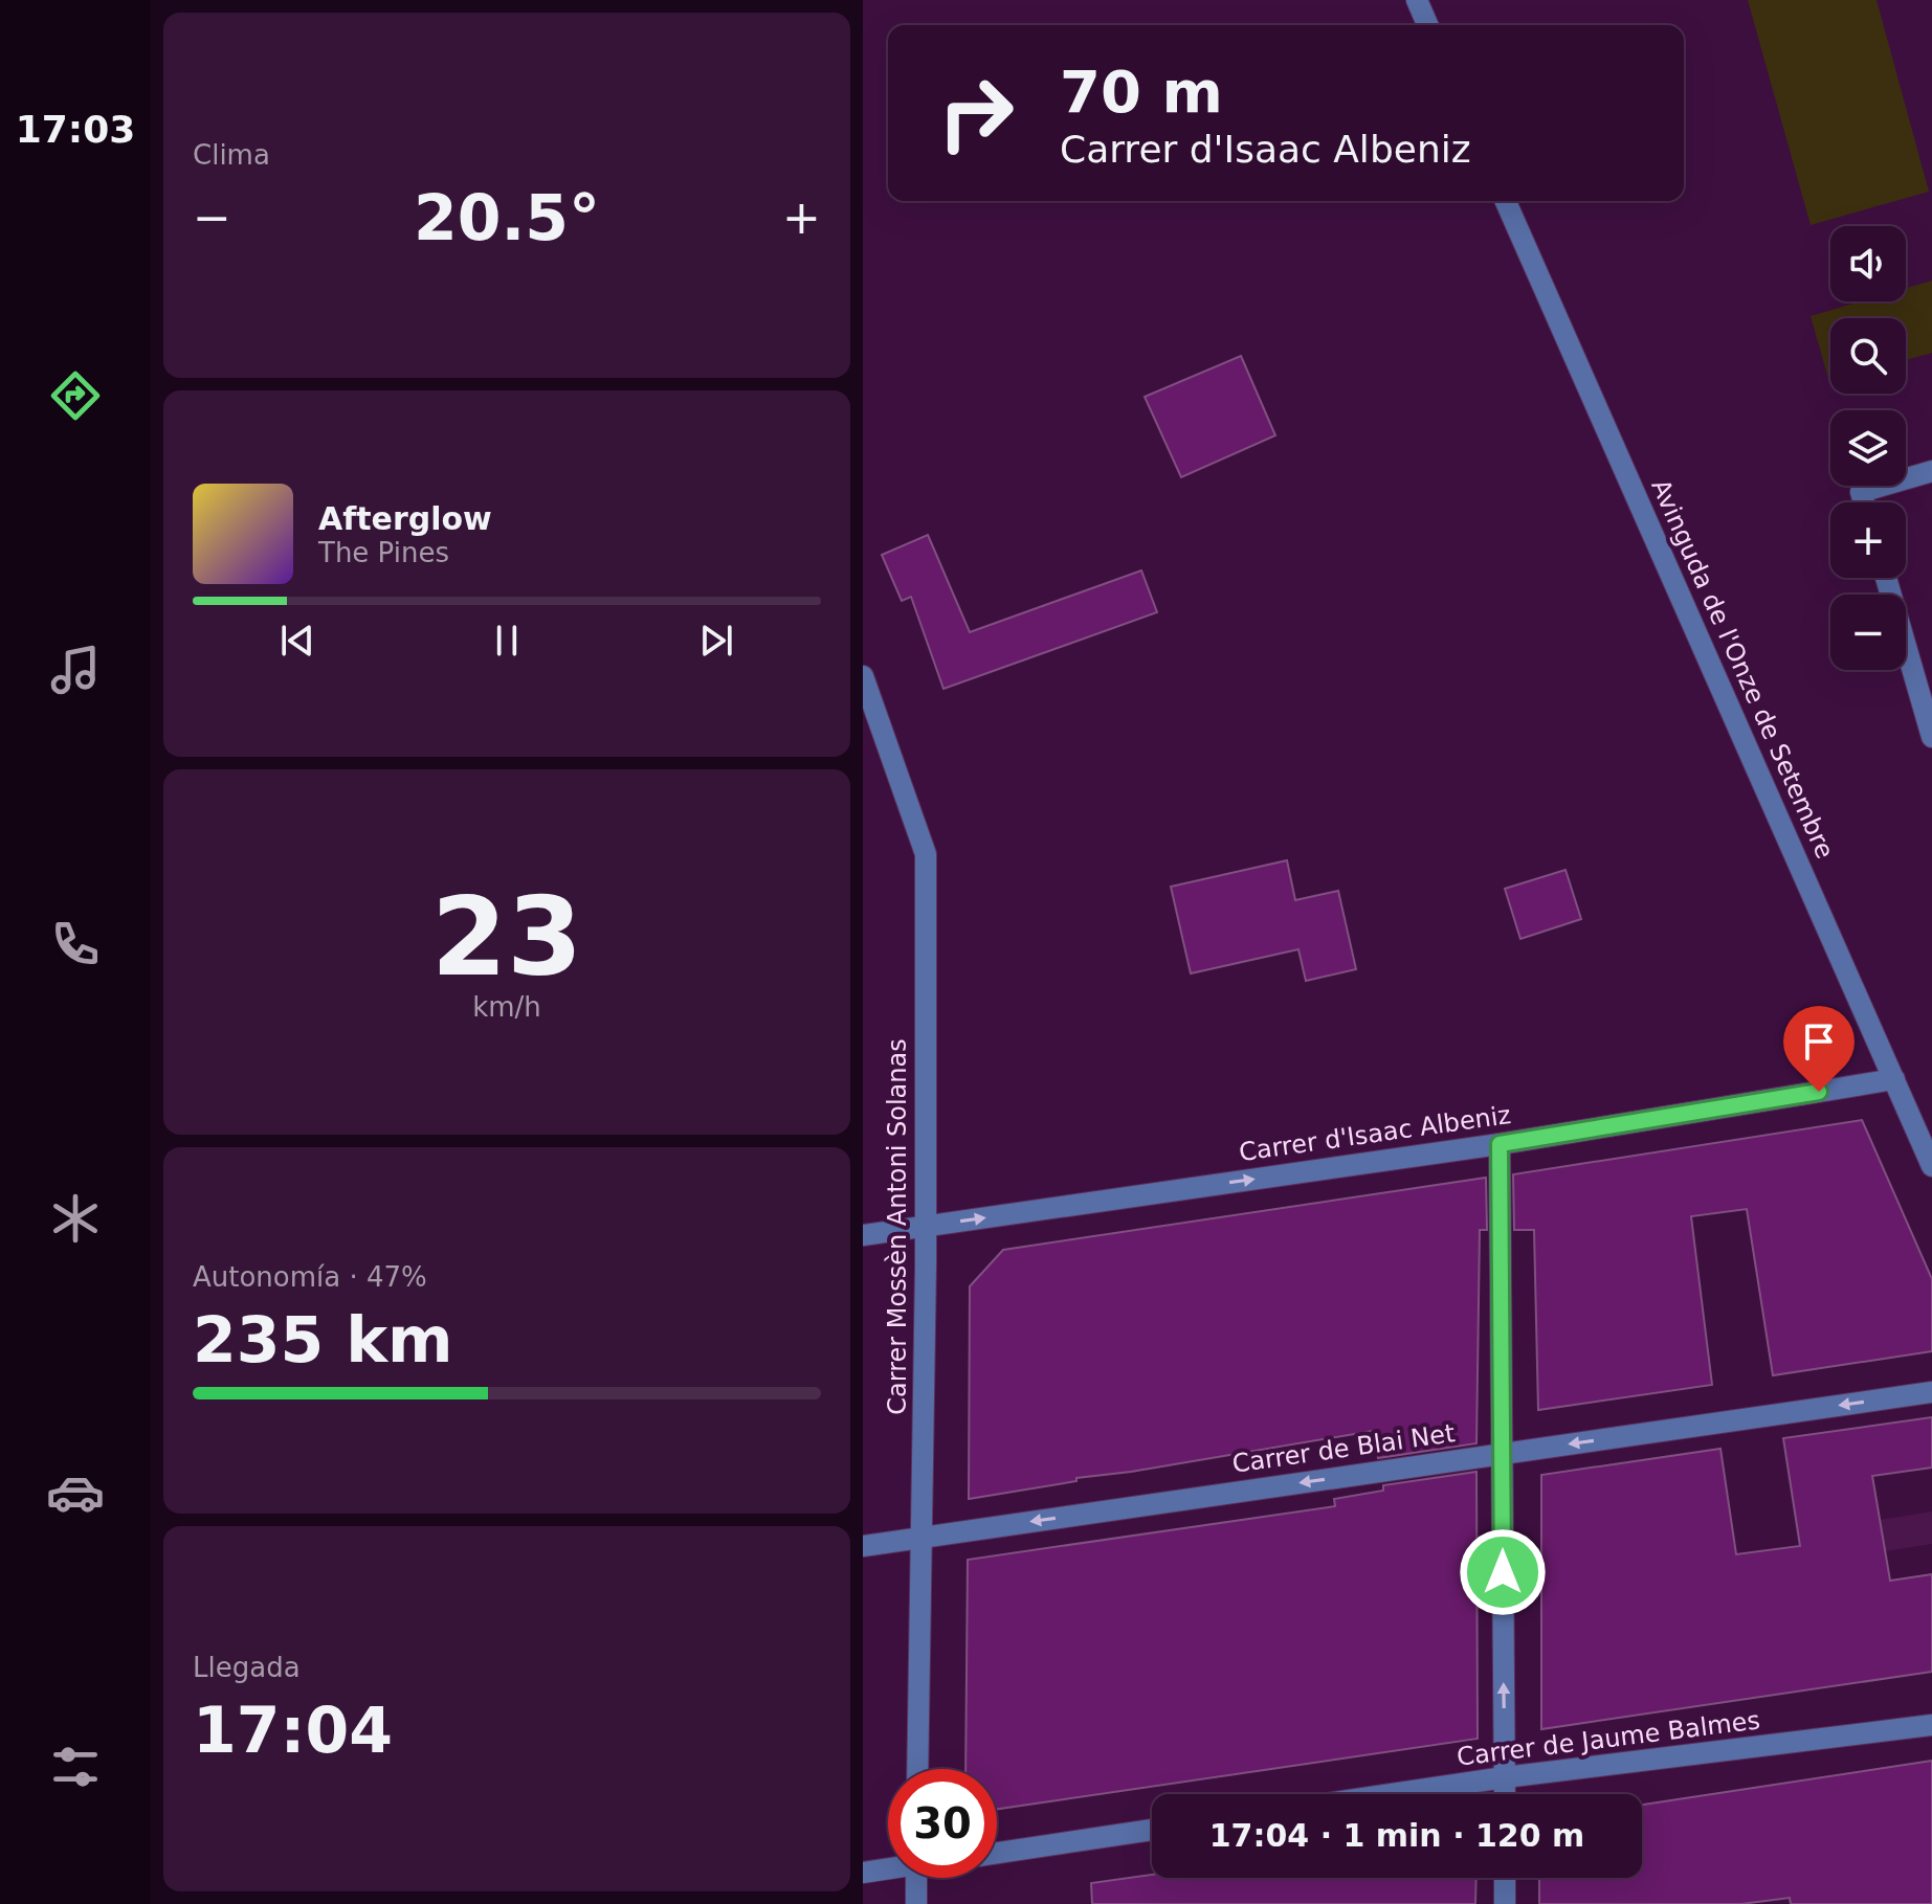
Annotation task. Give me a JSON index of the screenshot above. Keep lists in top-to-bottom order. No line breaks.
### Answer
{"streets":{"street":["Avinguda de l'Onze de Setembre","Carrer d'Isaac Albeniz","Carrer Mossèn Antoni Solanas","Carrer de Blai Net","Carrer de Jaume Balmes"]},"crossings":[["Avinguda de l'Onze de Setembre","Carrer d'Isaac Albeniz"],["Carrer d'Isaac Albeniz","Carrer Mossèn Antoni Solanas"],["Carrer Mossèn Antoni Solanas","Carrer de Blai Net"]],"one_way":["Carrer d'Isaac Albeniz","Carrer de Blai Net"],"page":{"tabs":"17:03","tile":["Clima",["23","km/h"],["Autonomía · 47%","235 km"],["Llegada","17:04"]],"turn":["70 m","Carrer d'Isaac Albeniz"],"heat":["−","20.5°","+"],"map_buttons":["+","−"],"song":["Afterglow","The Pines"],"limit":"30","trip":"17:04 · 1 min · 120 m"}}
